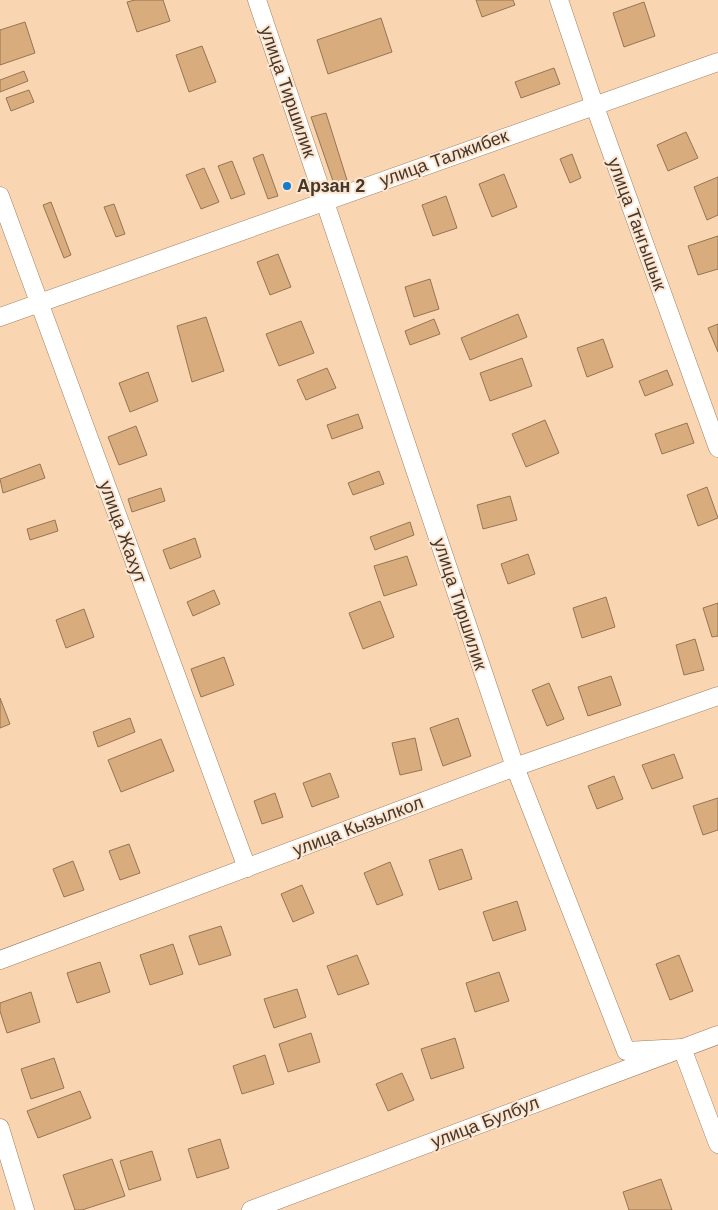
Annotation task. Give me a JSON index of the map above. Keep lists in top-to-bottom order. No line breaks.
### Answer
{"streets":{"street":["улица Тиршилик","улица Талжибек","улица Тангышык","улица Жахут","улица Кызылкол","улица Булбул"]},"crossings":[["улица Тиршилик","улица Талжибек"],["улица Тиршилик","улица Кызылкол"],["улица Тиршилик","улица Булбул"],["улица Талжибек","улица Тангышык"],["улица Талжибек","улица Жахут"],["улица Жахут","улица Кызылкол"]],"places":["Арзан 2"]}
